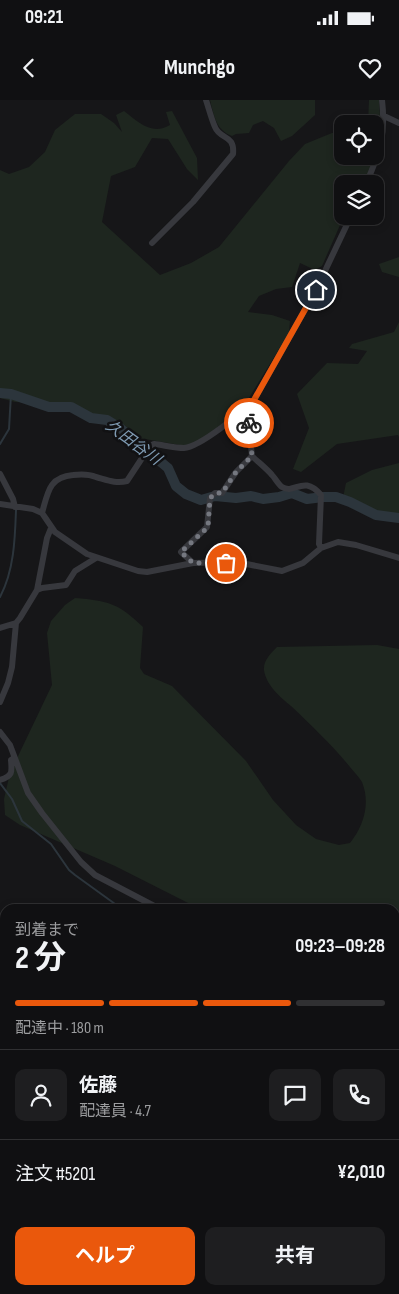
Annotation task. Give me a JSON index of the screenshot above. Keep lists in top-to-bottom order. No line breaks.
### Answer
{"water":["久田谷川"],"page":{"status":"09:21","header":"Munchgo","heading":["2 分","到着まで","09:23–09:28"],"panel":["佐藤","配達員 · 4.7","注文 #5201","¥2,010"],"bar":"配達中 · 180 m","buttons":["ヘルプ","共有"]}}
